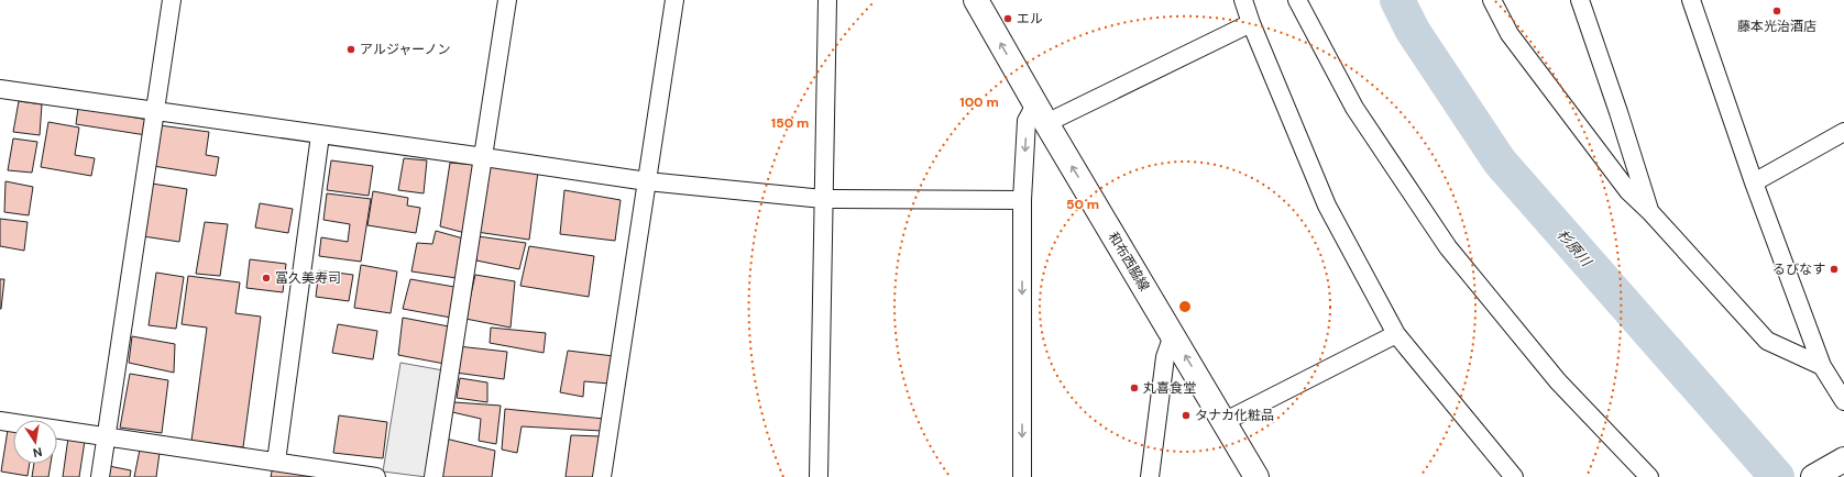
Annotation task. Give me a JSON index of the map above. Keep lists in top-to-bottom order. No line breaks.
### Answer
{"streets":{"main road":["和布西脇線"]},"one_way":["和布西脇線"],"water":["杉原川"],"places":["藤本光治酒店","エル","アルジャーノン","るびなす","冨久美寿司","丸喜食堂","タナカ化粧品"],"north":"bottom","rings":["100 m","150 m","50 m"]}
